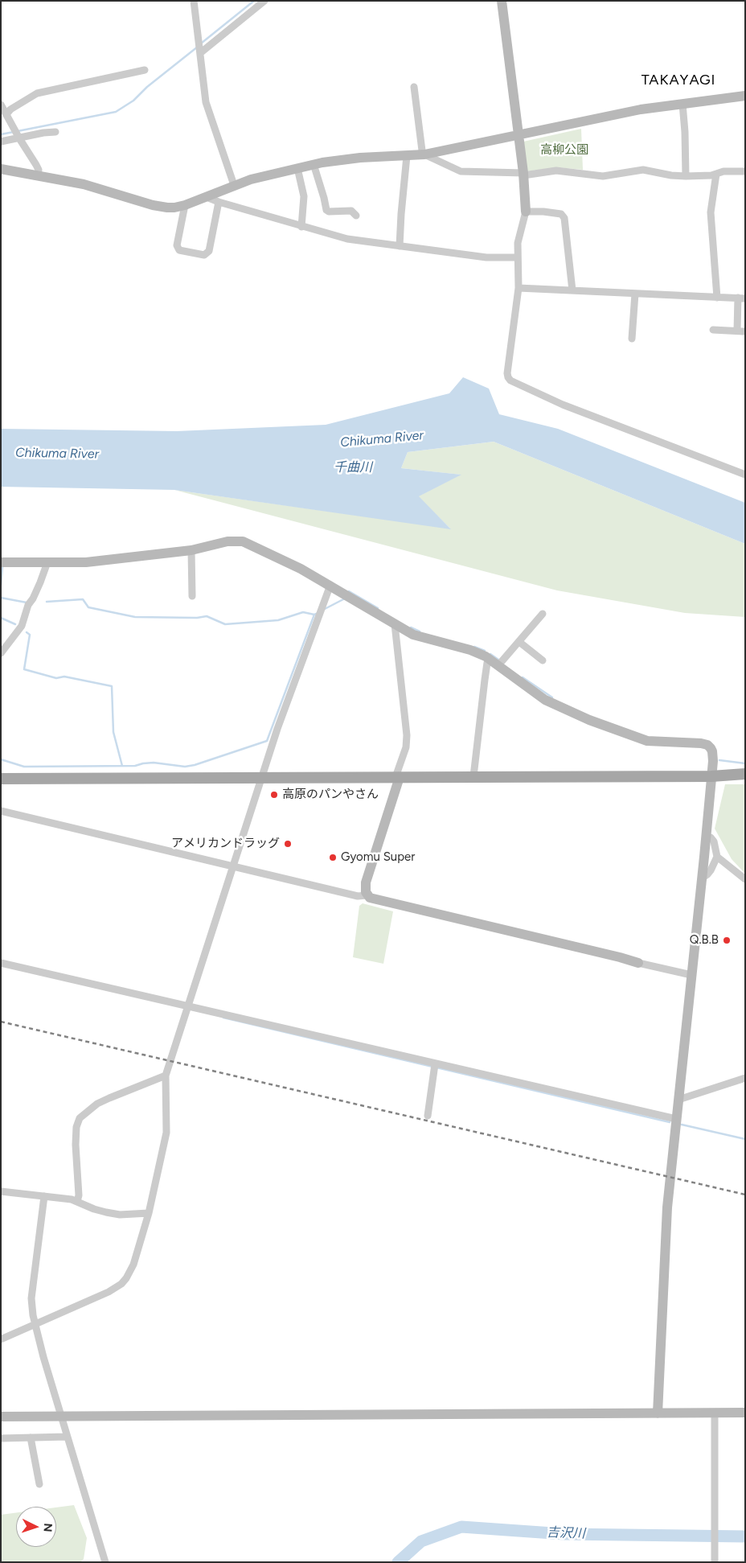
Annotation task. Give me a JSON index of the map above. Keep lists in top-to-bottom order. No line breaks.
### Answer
{"districts":["TAKAYAGI"],"water":["Chikuma River","千曲川","吉沢川"],"parks":["高柳公園"],"places":["高原のパンやさん","アメリカンドラッグ","Gyomu Super","Q.B.B"],"north":"right"}
